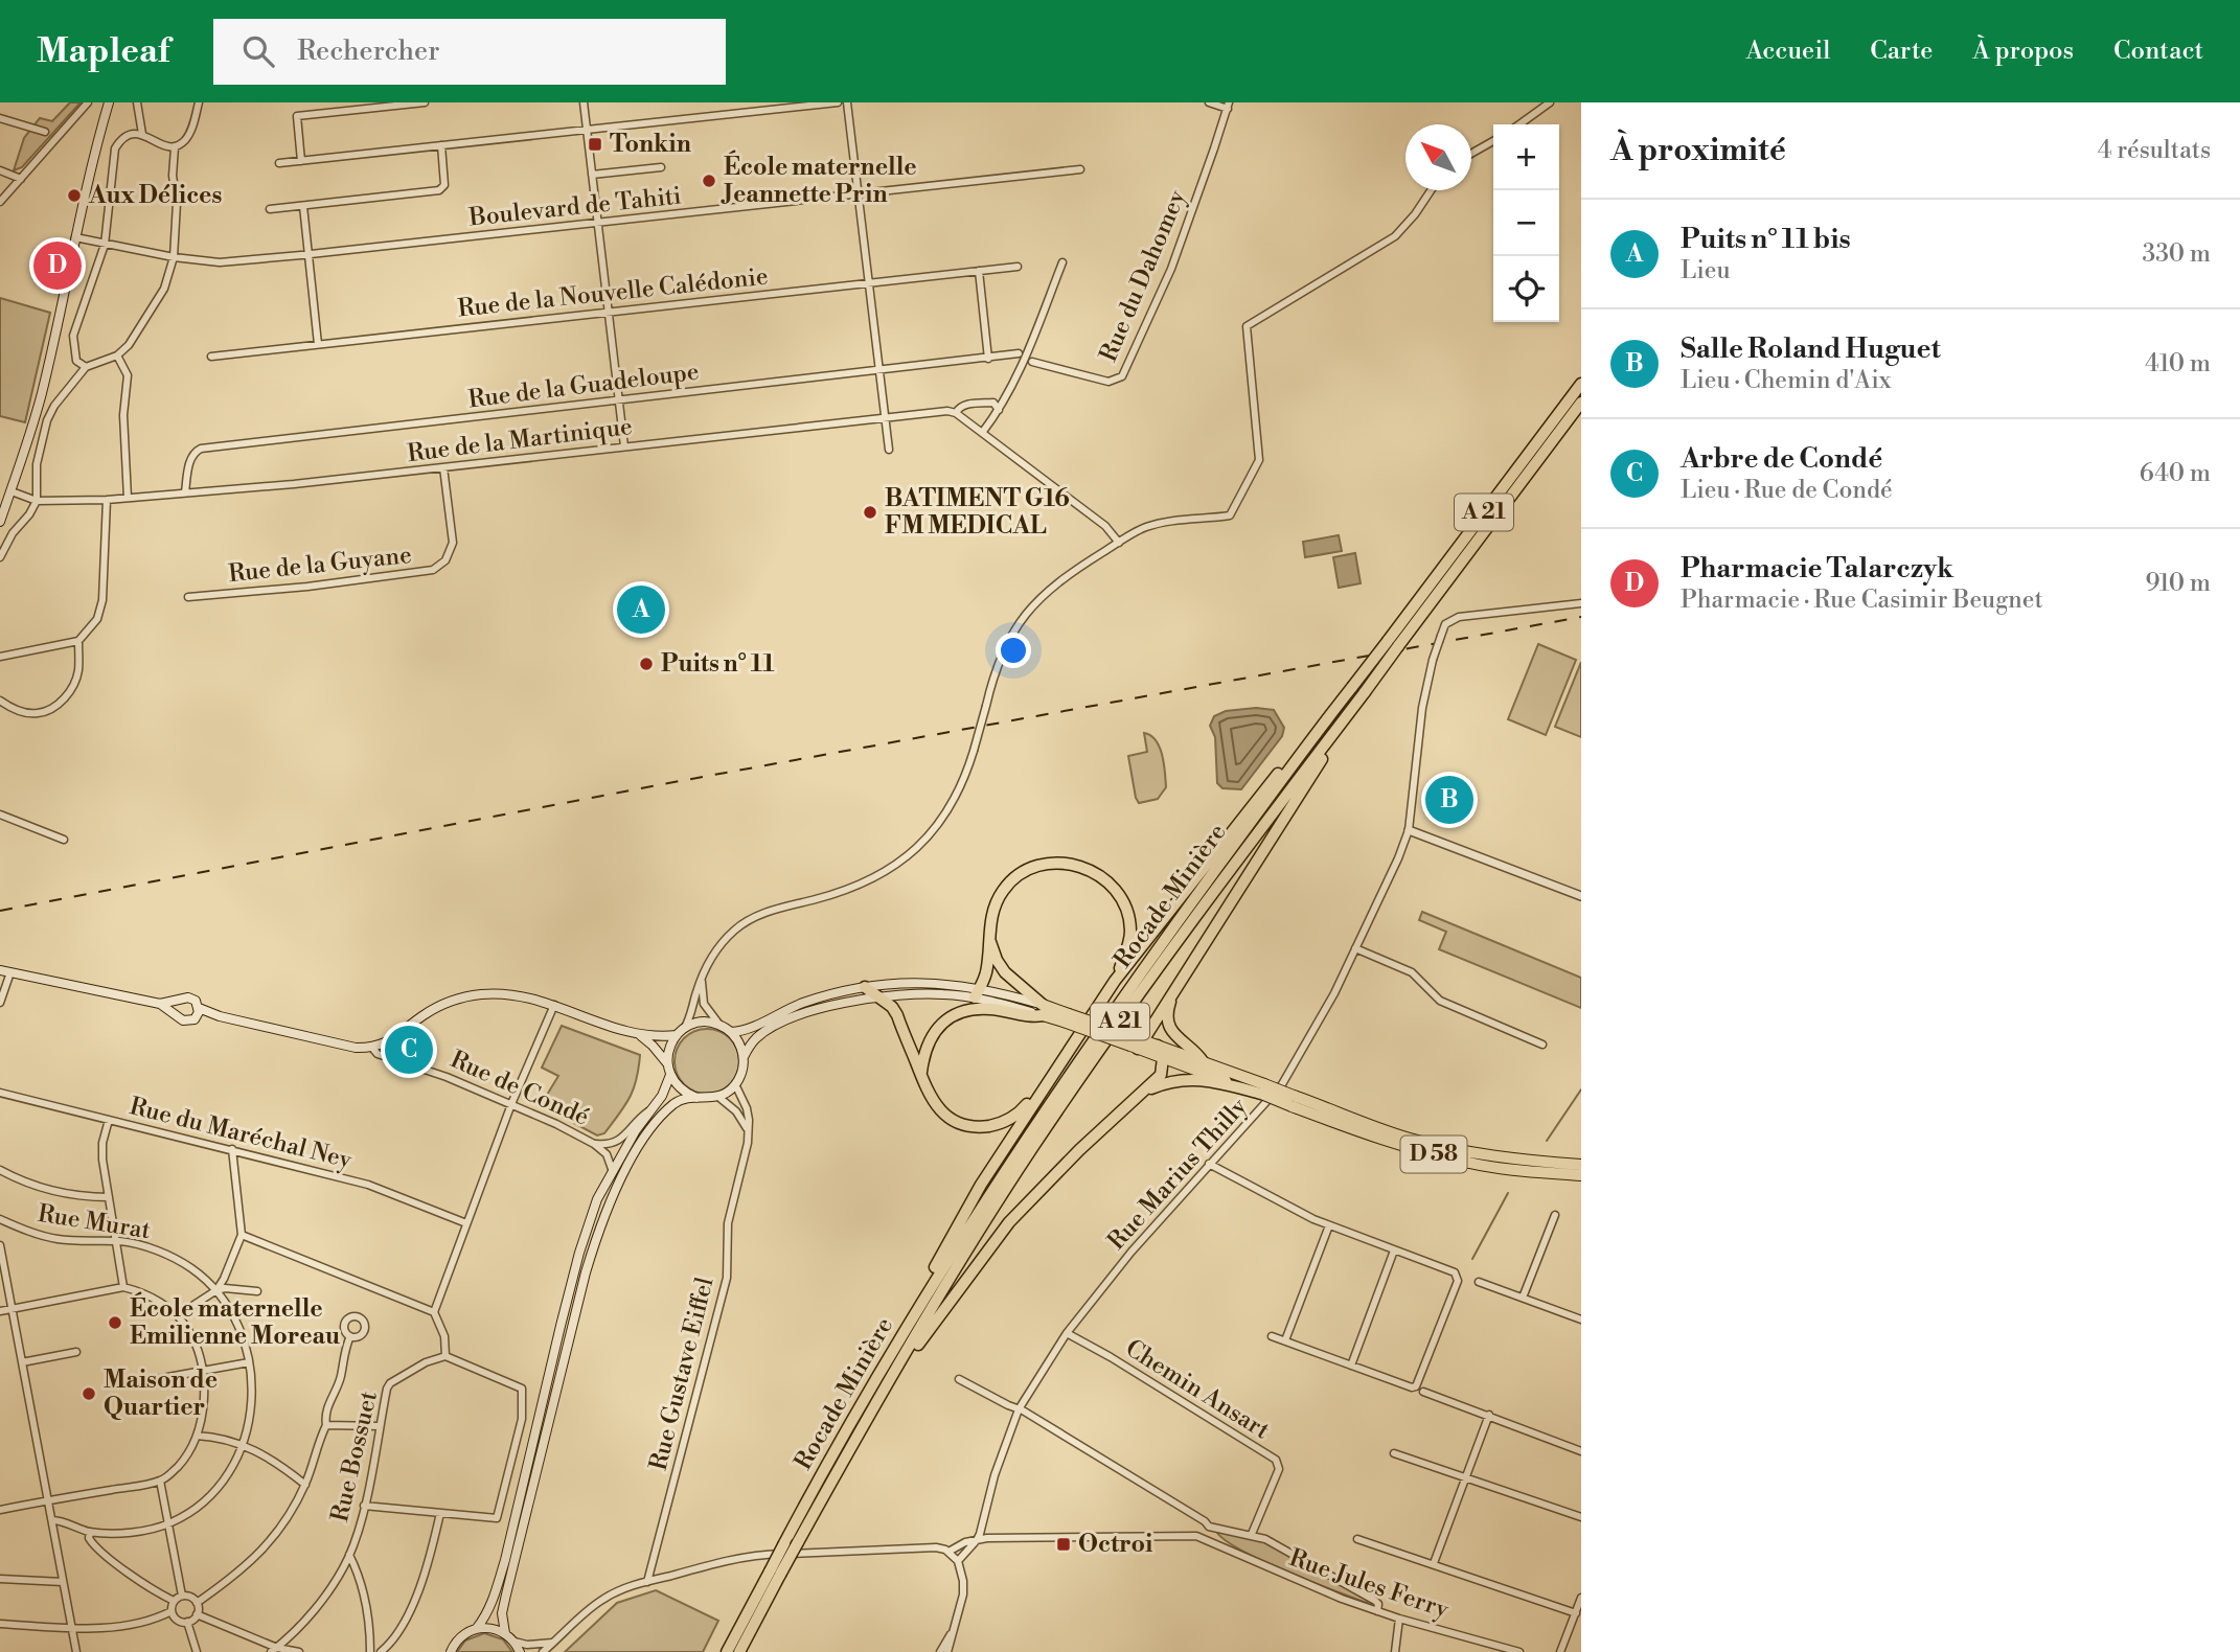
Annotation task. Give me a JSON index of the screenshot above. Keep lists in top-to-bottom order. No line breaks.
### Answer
{"streets":{"highway":["A 21","Rocade Minière","D 58"],"main road":["Rue de Condé"],"street":["Boulevard de Tahiti","Rue du Dahomey","Rue de la Nouvelle Calédonie","Rue de la Guadeloupe","Rue de la Martinique","Rue de la Guyane","Rue du Maréchal Ney","Rue Marius Thilly","Rue Murat","Rue Gustave Eiffel","Chemin Ansart","Rue Bossuet","Rue Jules Ferry"]},"crossings":[["Rue de la Guadeloupe","Rue de la Martinique"],["Rue de la Martinique","Rue de la Guyane"],["D 58","Rue Gustave Eiffel"],["Rue Marius Thilly","Chemin Ansart"],["Rue Marius Thilly","Rue Jules Ferry"]],"places":{"transit":["Tonkin","Octroi"],"other":["École maternelle Jeannette Prin","Aux Délices","BATIMENT G16 FM MEDICAL","Puits n° 11","École maternelle Emilienne Moreau","Maison de Quartier"]},"north":"top left","page":{"header":"Mapleaf","search":"Rechercher","nav":["Accueil","Carte","À propos","Contact"],"heading":["À proximité","4 résultats"],"map_buttons":["+","−"],"list":[{"mark":"A","name":"Puits n° 11 bis","note":"Lieu","value":"330 m"},{"mark":"B","name":"Salle Roland Huguet","note":"Lieu · Chemin d'Aix","value":"410 m"},{"mark":"C","name":"Arbre de Condé","note":"Lieu · Rue de Condé","value":"640 m"},{"mark":"D","name":"Pharmacie Talarczyk","note":"Pharmacie · Rue Casimir Beugnet","value":"910 m"}],"pins":["D","A","B","C"]}}
